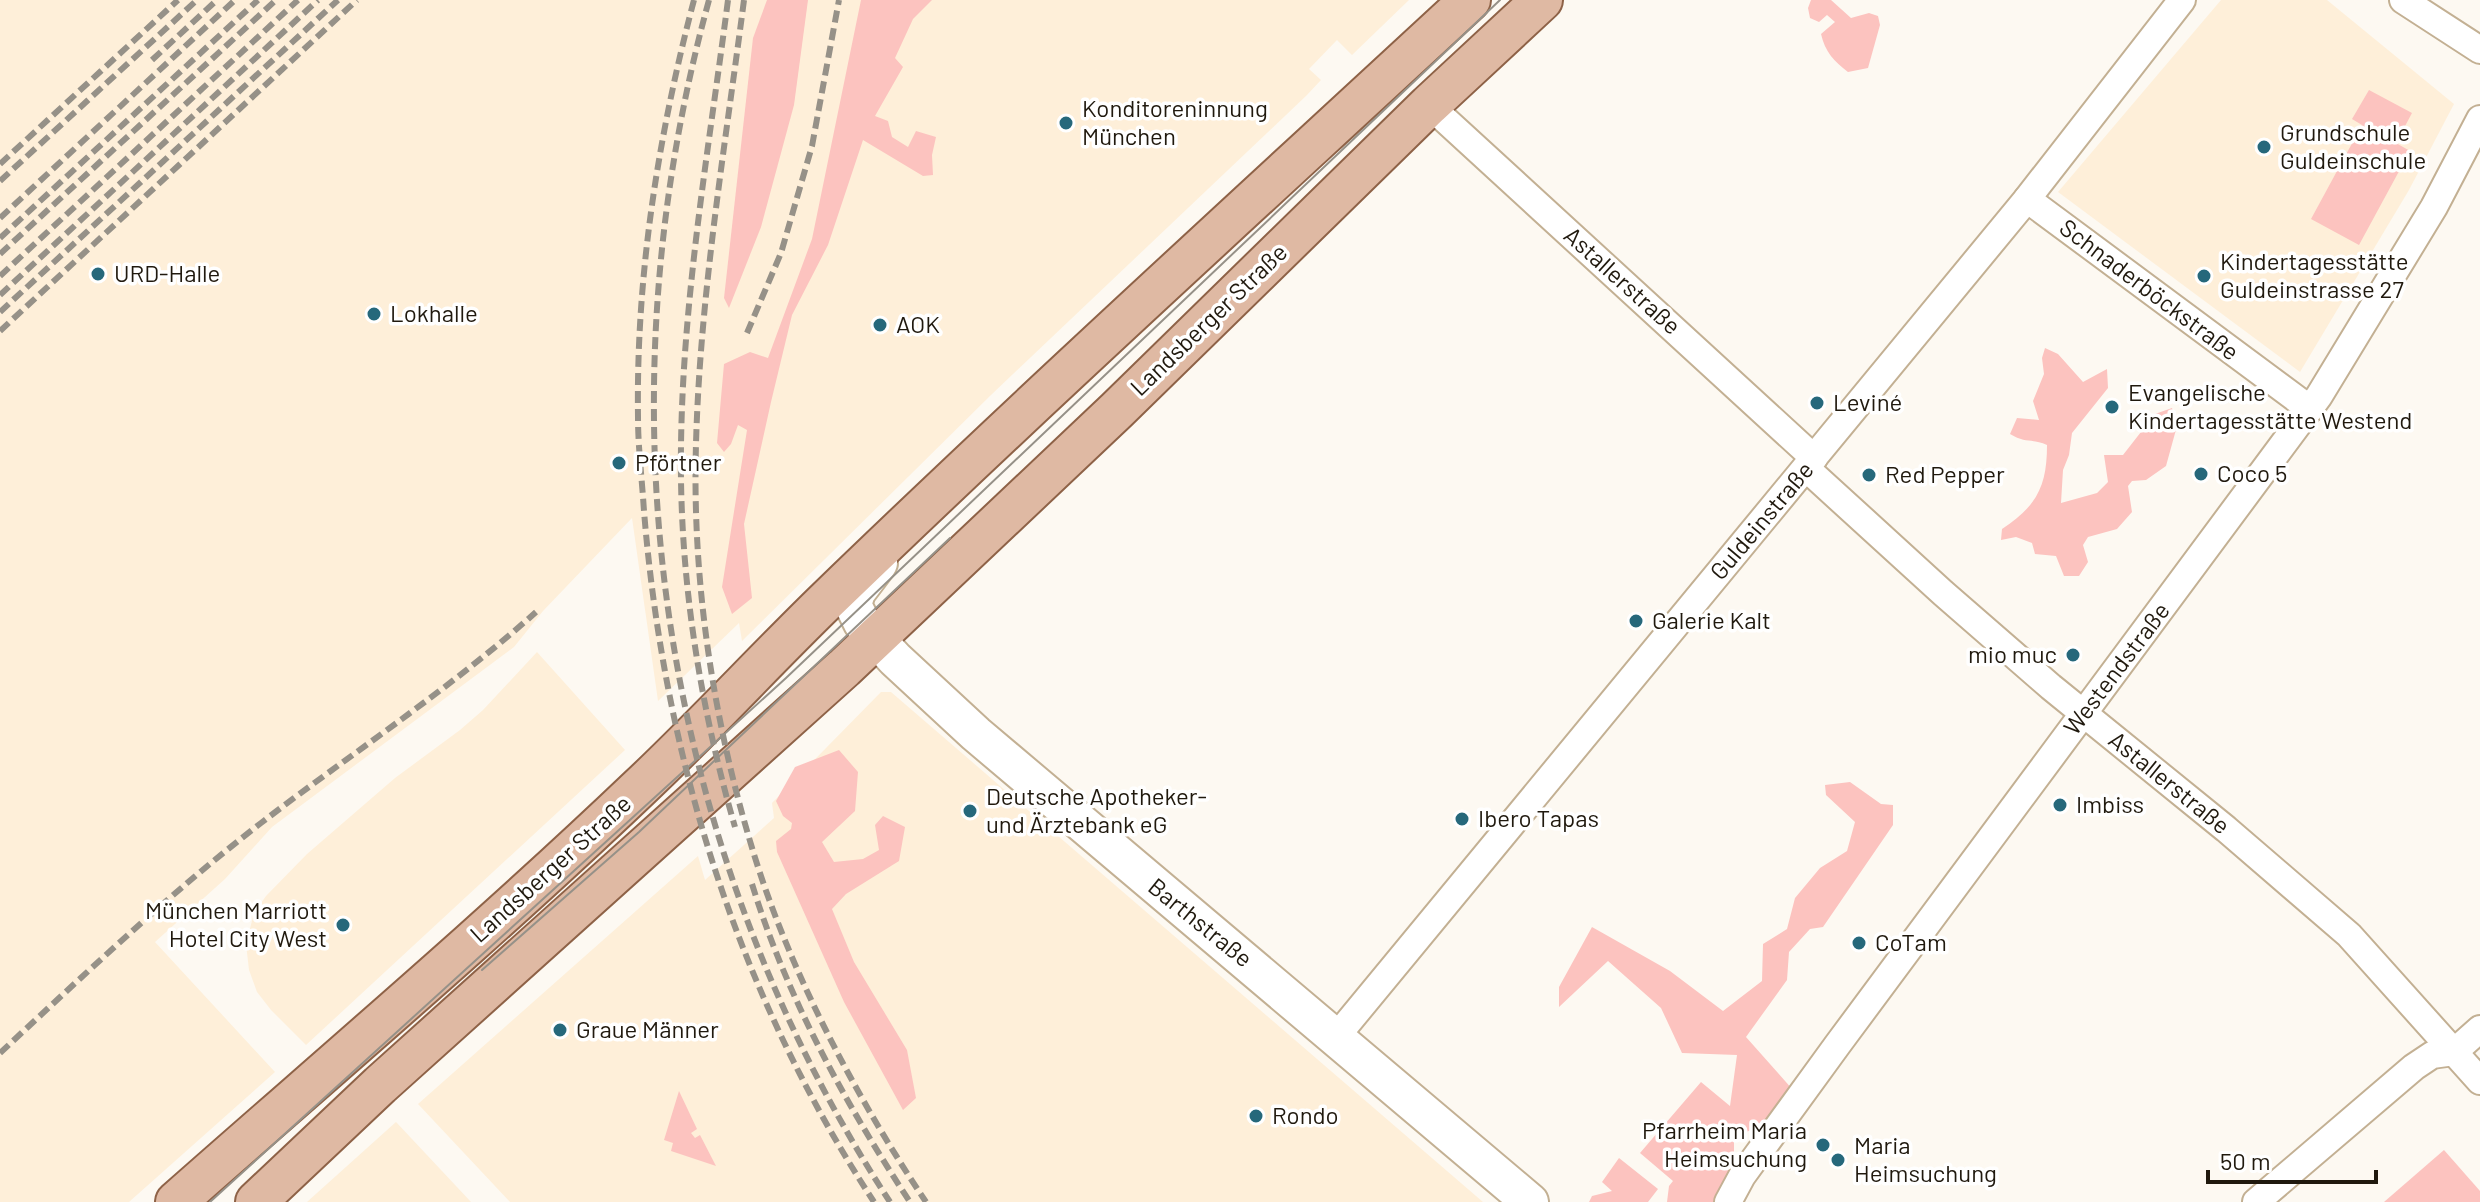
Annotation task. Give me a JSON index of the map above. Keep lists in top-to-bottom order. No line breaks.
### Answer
{"streets":{"main road":["Landsberger Straße"],"street":["Astallerstraße","Schnaderböckstraße","Guldeinstraße","Westendstraße","Barthstraße"]},"crossings":[["Astallerstraße","Landsberger Straße"],["Astallerstraße","Guldeinstraße"],["Astallerstraße","Westendstraße"],["Schnaderböckstraße","Guldeinstraße"],["Schnaderböckstraße","Westendstraße"],["Landsberger Straße","Barthstraße"],["Guldeinstraße","Barthstraße"]],"places":["Konditoreninnung München","Grundschule Guldeinschule","URD-Halle","Kindertagesstätte Guldeinstrasse 27","Lokhalle","AOK","Leviné","Evangelische Kindertagesstätte Westend","Pförtner","Coco 5","Red Pepper","Galerie Kalt","mio muc","Imbiss","Deutsche Apotheker- und Ärztebank eG","Ibero Tapas","München Marriott Hotel City West","CoTam","Graue Männer","Rondo","Pfarrheim Maria Heimsuchung","Maria Heimsuchung"],"scale_bar":"50 m"}
